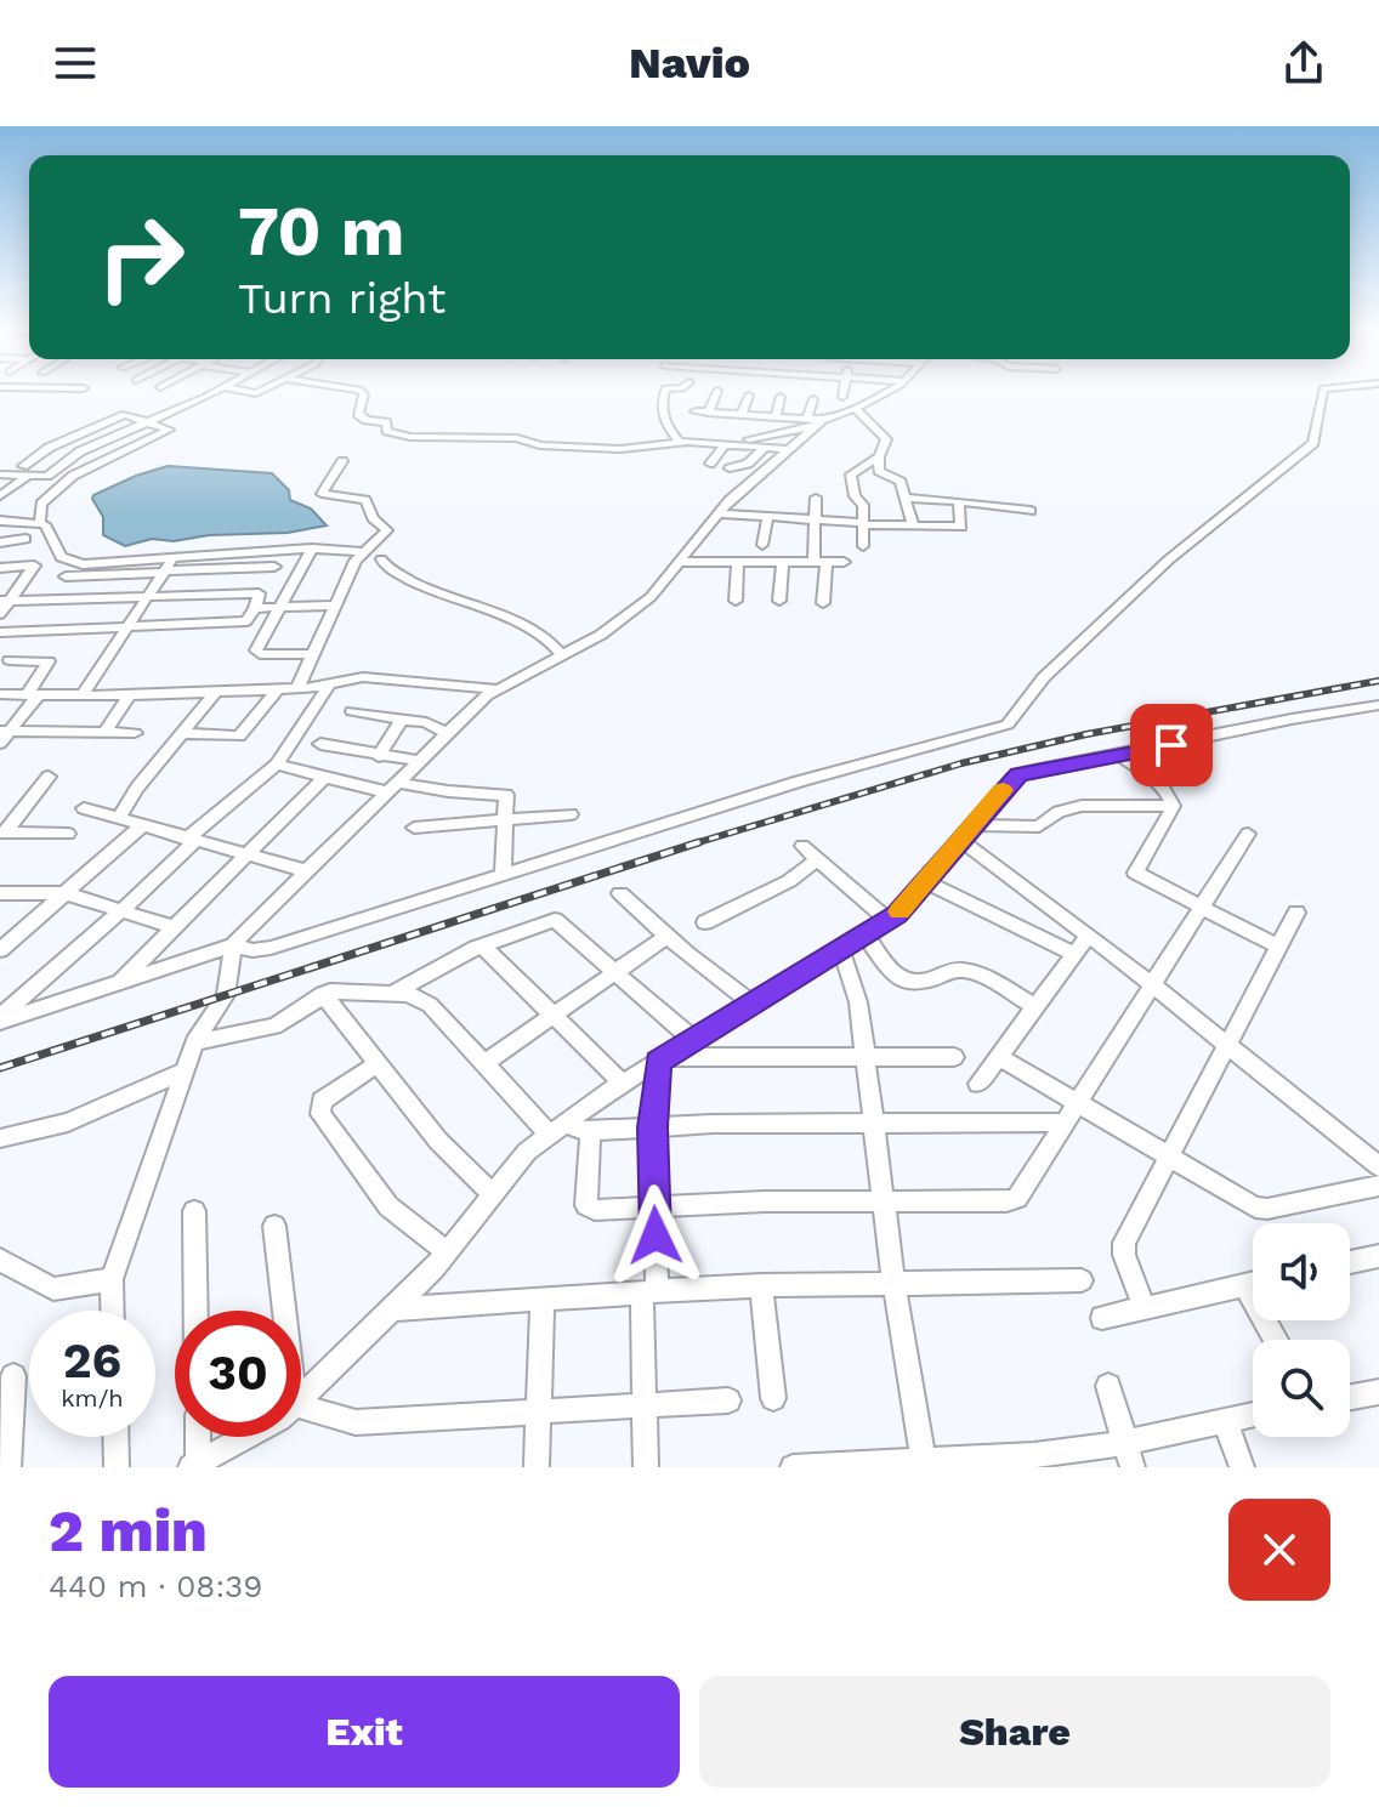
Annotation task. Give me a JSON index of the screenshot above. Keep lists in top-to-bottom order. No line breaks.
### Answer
{"page":{"header":"Navio","turn":["70 m","Turn right"],"speed":"26 km/h","limit":"30","heading":["2 min","440 m · 08:39"],"buttons":["Exit","Share"]}}
